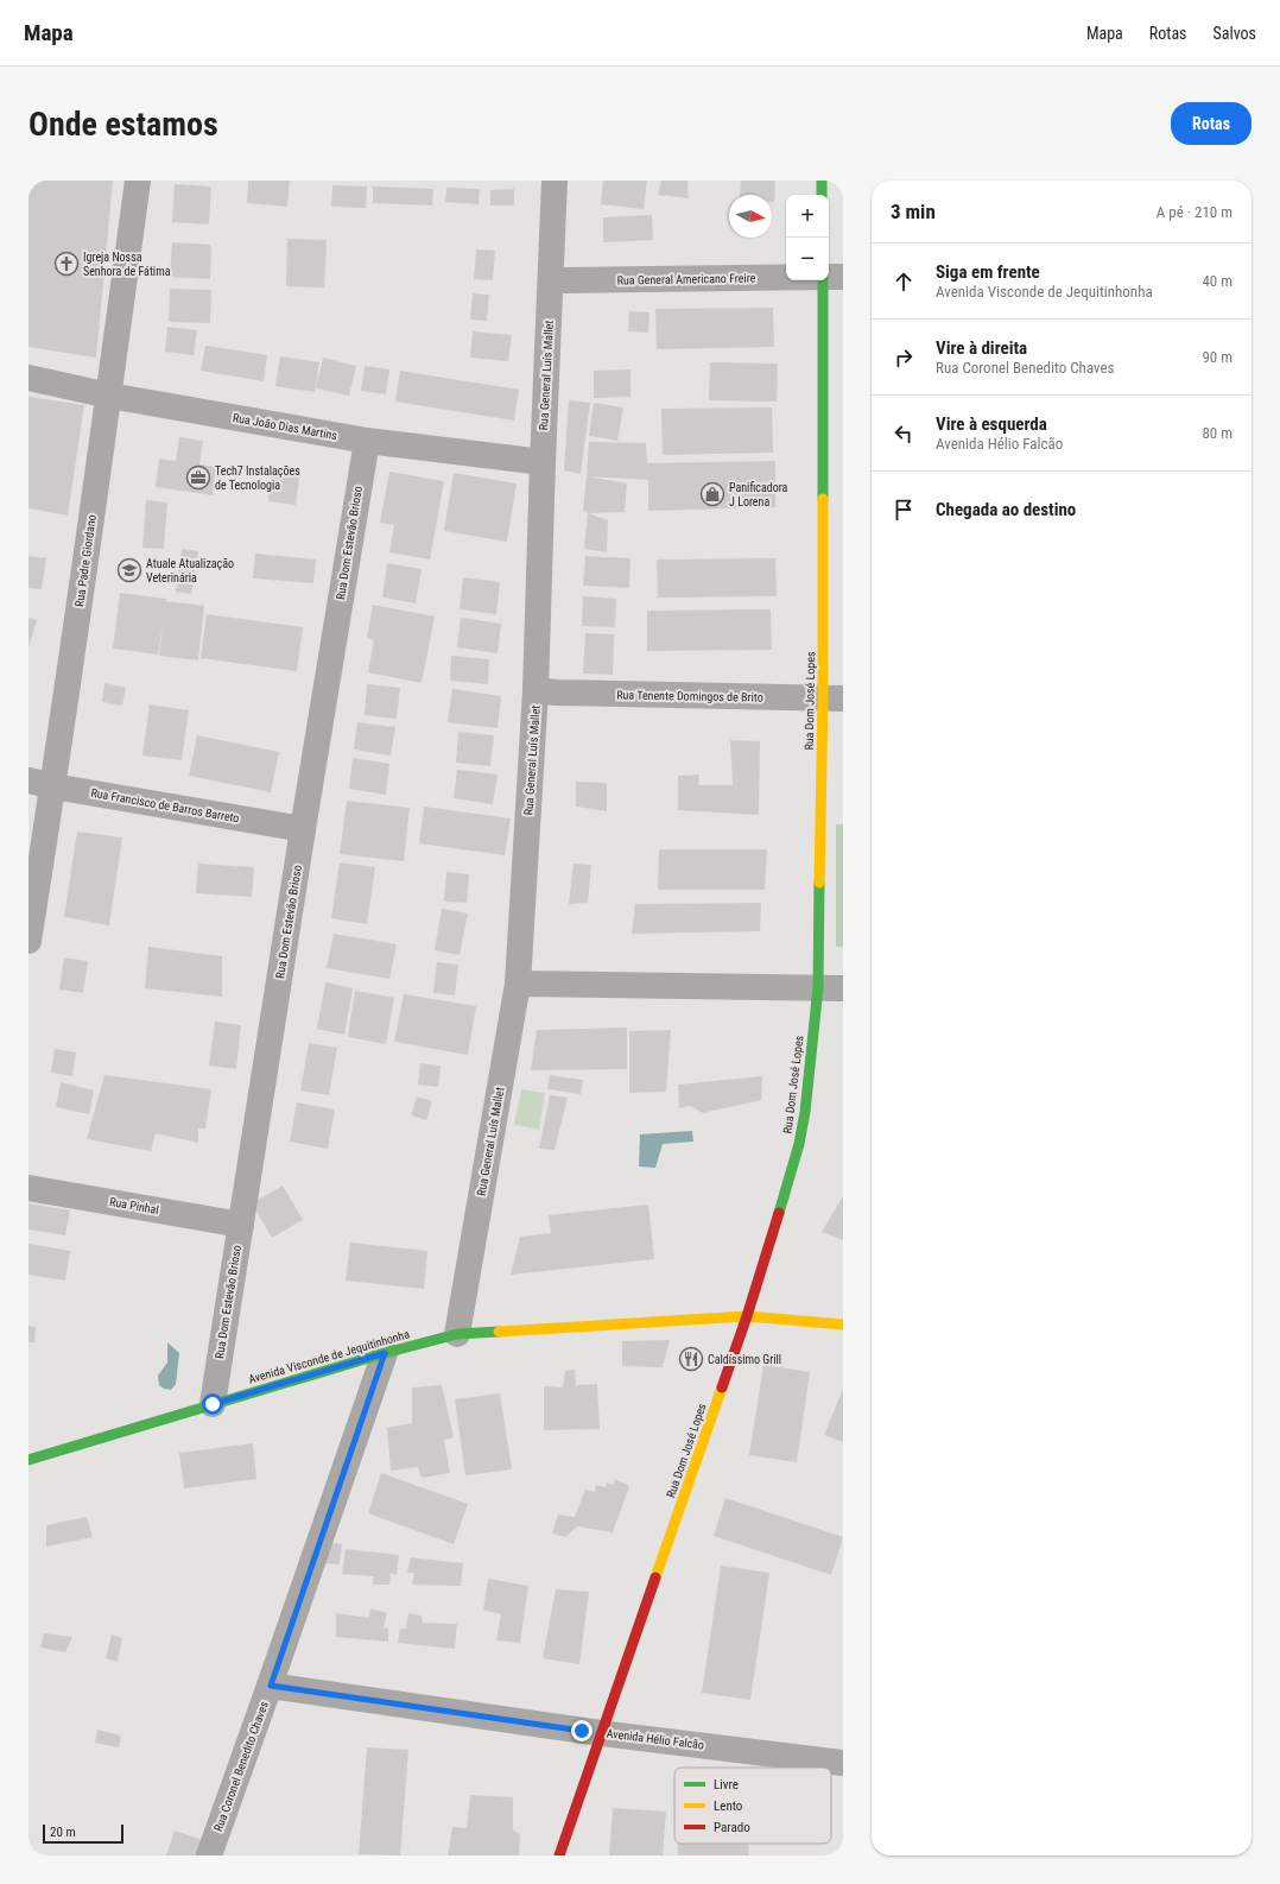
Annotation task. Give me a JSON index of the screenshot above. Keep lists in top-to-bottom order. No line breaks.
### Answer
{"streets":{"street":["Rua General Americano Freire","Rua General Luís Mallet","Rua João Dias Martins","Rua Dom Estevão Brioso","Rua Padre Giordano","Rua Tenente Domingos de Brito","Rua Dom José Lopes","Rua Francisco de Barros Barreto","Rua Pinhal","Avenida Visconde de Jequitinhonha","Avenida Hélio Falcão","Rua Coronel Benedito Chaves"]},"crossings":[["Rua General Americano Freire","Rua General Luís Mallet"],["Rua General Luís Mallet","Rua João Dias Martins"],["Rua General Luís Mallet","Rua Tenente Domingos de Brito"],["Rua General Luís Mallet","Avenida Visconde de Jequitinhonha"],["Rua João Dias Martins","Rua Dom Estevão Brioso"],["Rua João Dias Martins","Rua Padre Giordano"],["Rua Dom Estevão Brioso","Rua Francisco de Barros Barreto"],["Rua Dom Estevão Brioso","Rua Pinhal"],["Rua Dom Estevão Brioso","Avenida Visconde de Jequitinhonha"],["Rua Padre Giordano","Rua Francisco de Barros Barreto"],["Rua Tenente Domingos de Brito","Rua Dom José Lopes"],["Rua Dom José Lopes","Avenida Visconde de Jequitinhonha"],["Rua Dom José Lopes","Avenida Hélio Falcão"],["Avenida Visconde de Jequitinhonha","Rua Coronel Benedito Chaves"],["Avenida Hélio Falcão","Rua Coronel Benedito Chaves"]],"places":{"church":["Igreja Nossa Senhora de Fátima"],"office":["Tech7 Instalações de Tecnologia"],"shop":["Panificadora J Lorena"],"school or university":["Atuale Atualização Veterinária"],"restaurant":["Caldíssimo Grill"]},"legend":["Livre","Lento","Parado"],"scale_bar":"20 m","north":"right","page":{"header":"Mapa","nav":["Mapa","Rotas","Salvos"],"buttons":"Rotas","title":"Onde estamos","heading":["3 min","A pé · 210 m"],"map_buttons":["+","−"],"list":[["Siga em frente","Avenida Visconde de Jequitinhonha","40 m"],["Vire à direita","Rua Coronel Benedito Chaves","90 m"],["Vire à esquerda","Avenida Hélio Falcão","80 m"],"Chegada ao destino"],"scale":"20 m"}}
